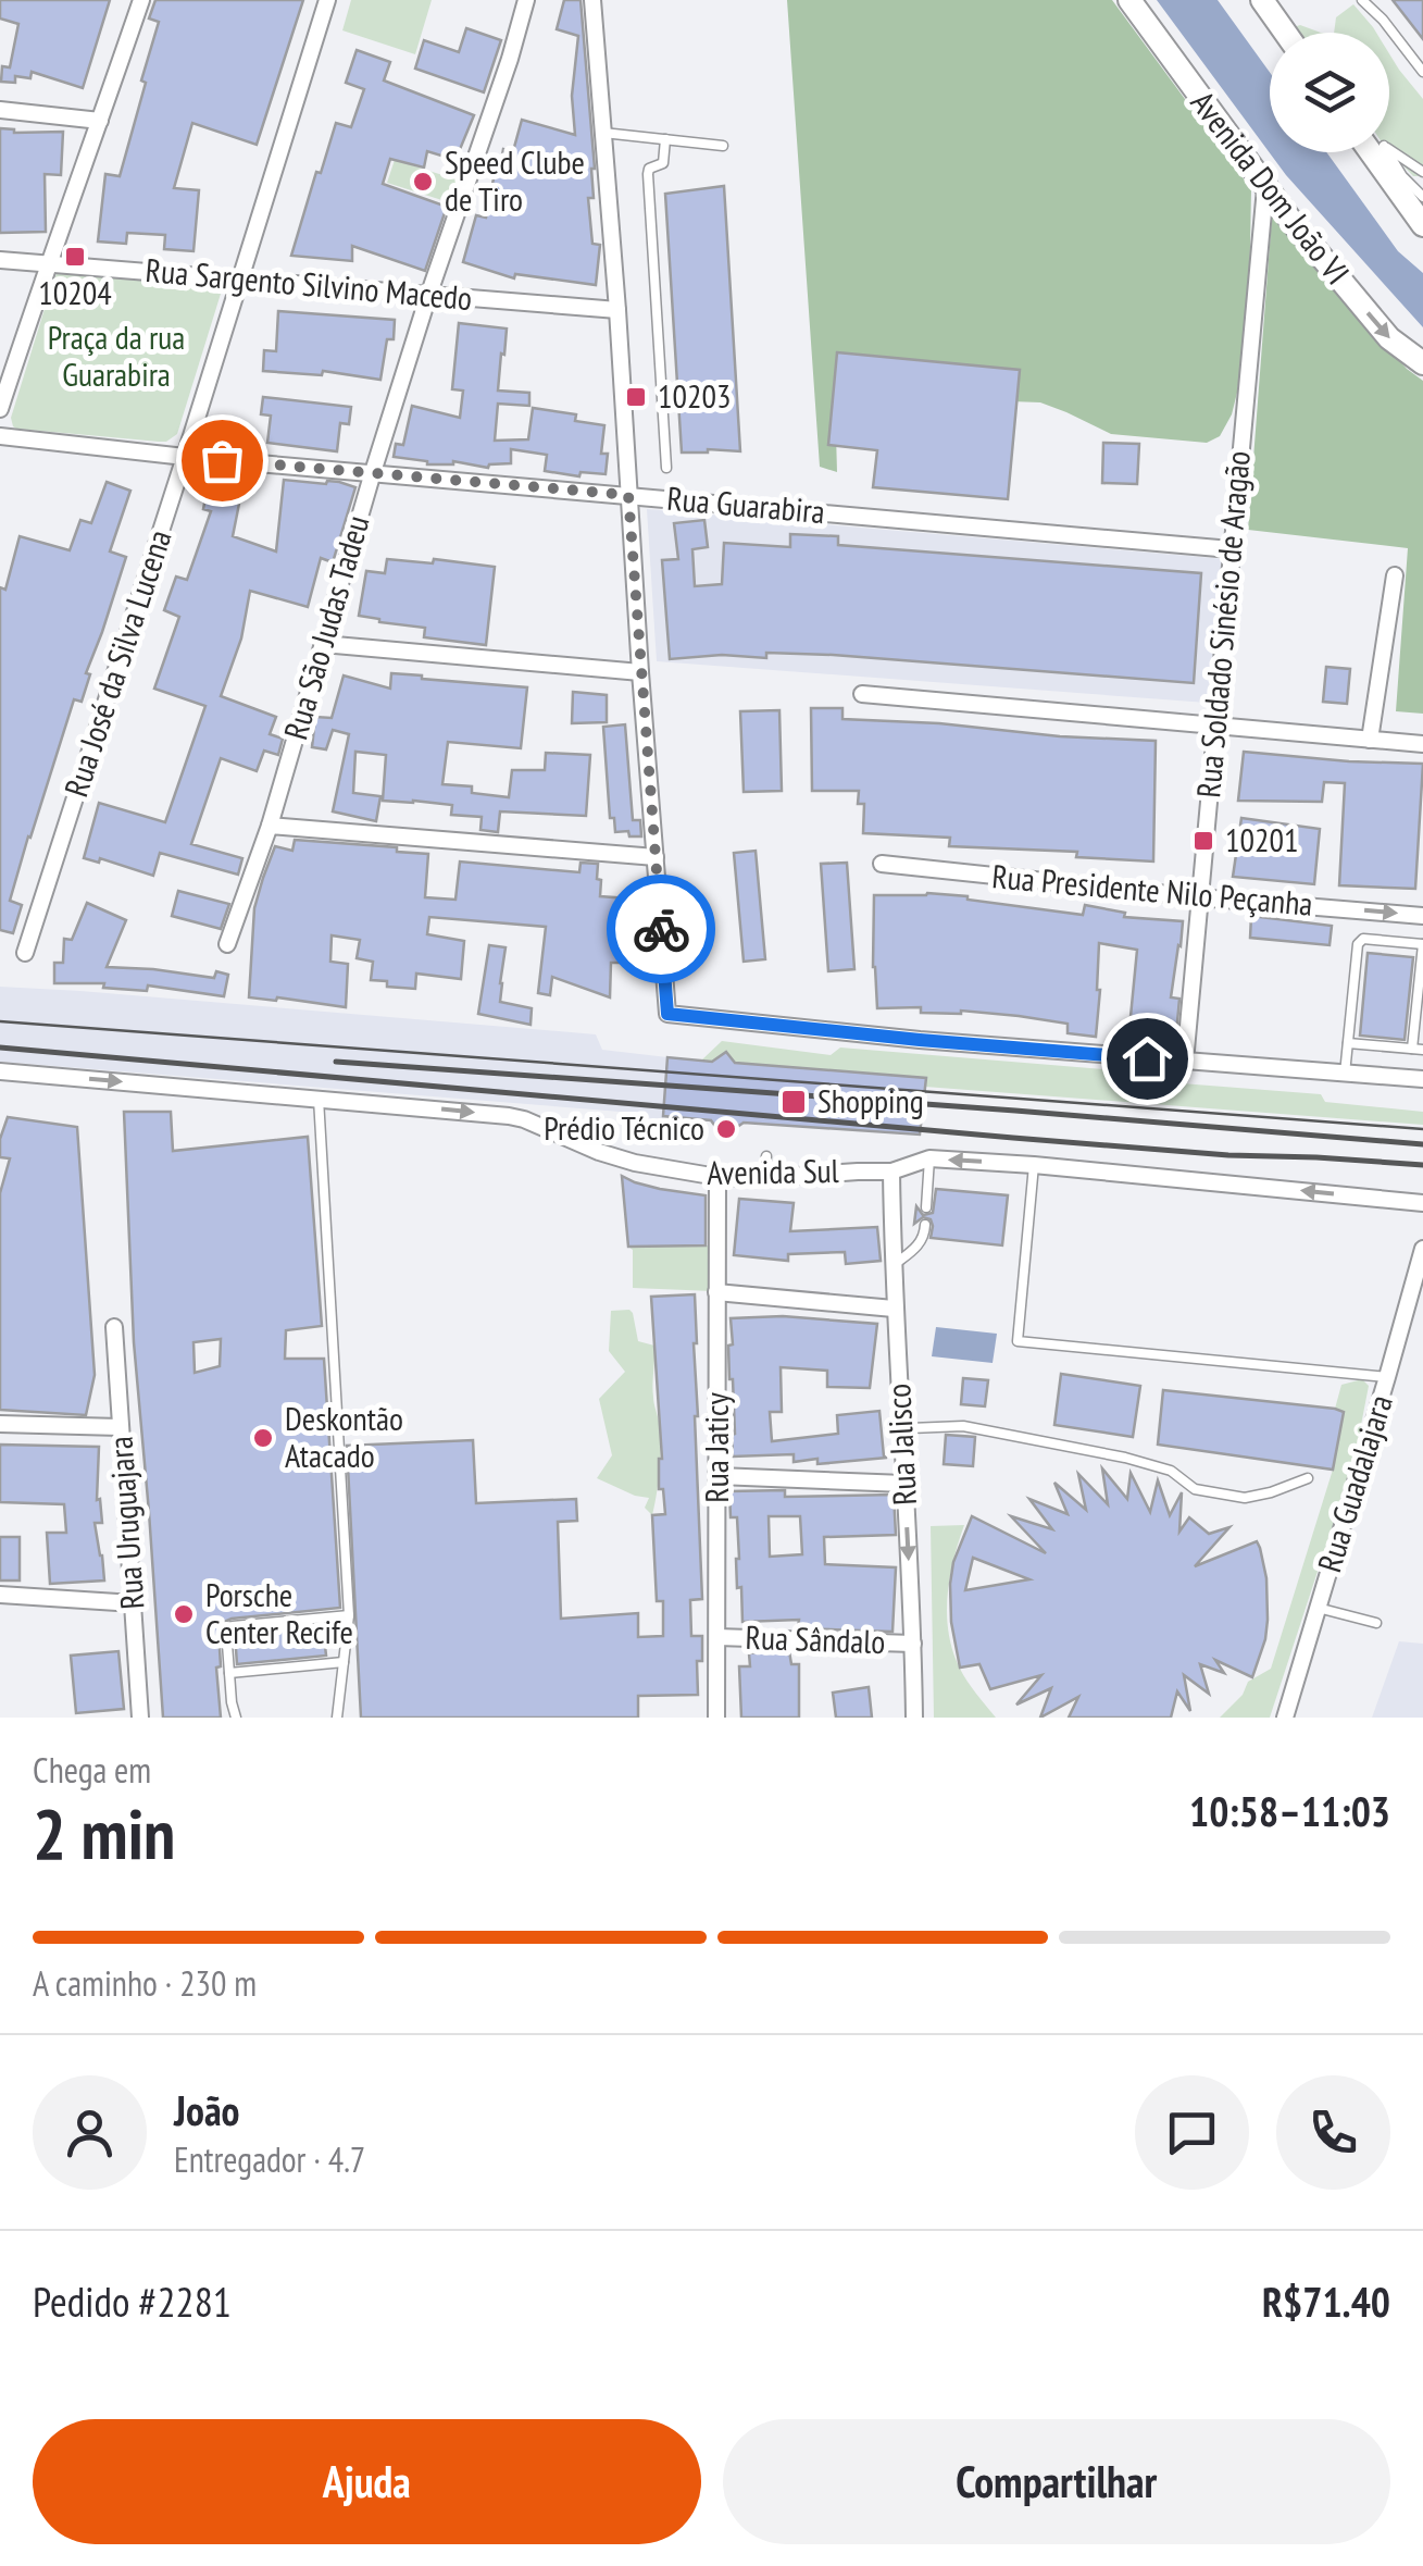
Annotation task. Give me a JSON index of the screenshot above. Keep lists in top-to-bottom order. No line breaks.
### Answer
{"streets":{"main road":["Avenida Dom João VI"],"street":["Rua Sargento Silvino Macedo","Rua Guarabira","Rua Soldado Sinésio de Aragão","Rua São Judas Tadeu","Rua José da Silva Lucena","Rua Presidente Nilo Peçanha","Avenida Sul","Rua Jalisco","Rua Jaticy","Rua Guadalajara","Rua Uruguajara","Rua Sândalo"]},"crossings":[["Avenida Dom João VI","Rua Soldado Sinésio de Aragão"],["Rua Sargento Silvino Macedo","Rua São Judas Tadeu"],["Rua Sargento Silvino Macedo","Rua José da Silva Lucena"],["Rua Guarabira","Rua Soldado Sinésio de Aragão"],["Rua Guarabira","Rua São Judas Tadeu"],["Rua Guarabira","Rua José da Silva Lucena"],["Rua Soldado Sinésio de Aragão","Rua Presidente Nilo Peçanha"],["Avenida Sul","Rua Jalisco"],["Avenida Sul","Rua Jaticy"],["Rua Jalisco","Rua Sândalo"],["Rua Jaticy","Rua Sândalo"]],"one_way":["Rua Presidente Nilo Peçanha"],"parks":["Praça da rua Guarabira"],"places":{"other":["Speed Clube de Tiro","Prédio Técnico","Deskontão Atacado","Porsche Center Recife"],"transit":["10204","10203","10201","Shopping"]},"page":{"heading":["2 min","Chega em","10:58–11:03"],"panel":["João","Entregador · 4.7","Pedido #2281","R$71.40"],"bar":"A caminho · 230 m","buttons":["Ajuda","Compartilhar"]}}
